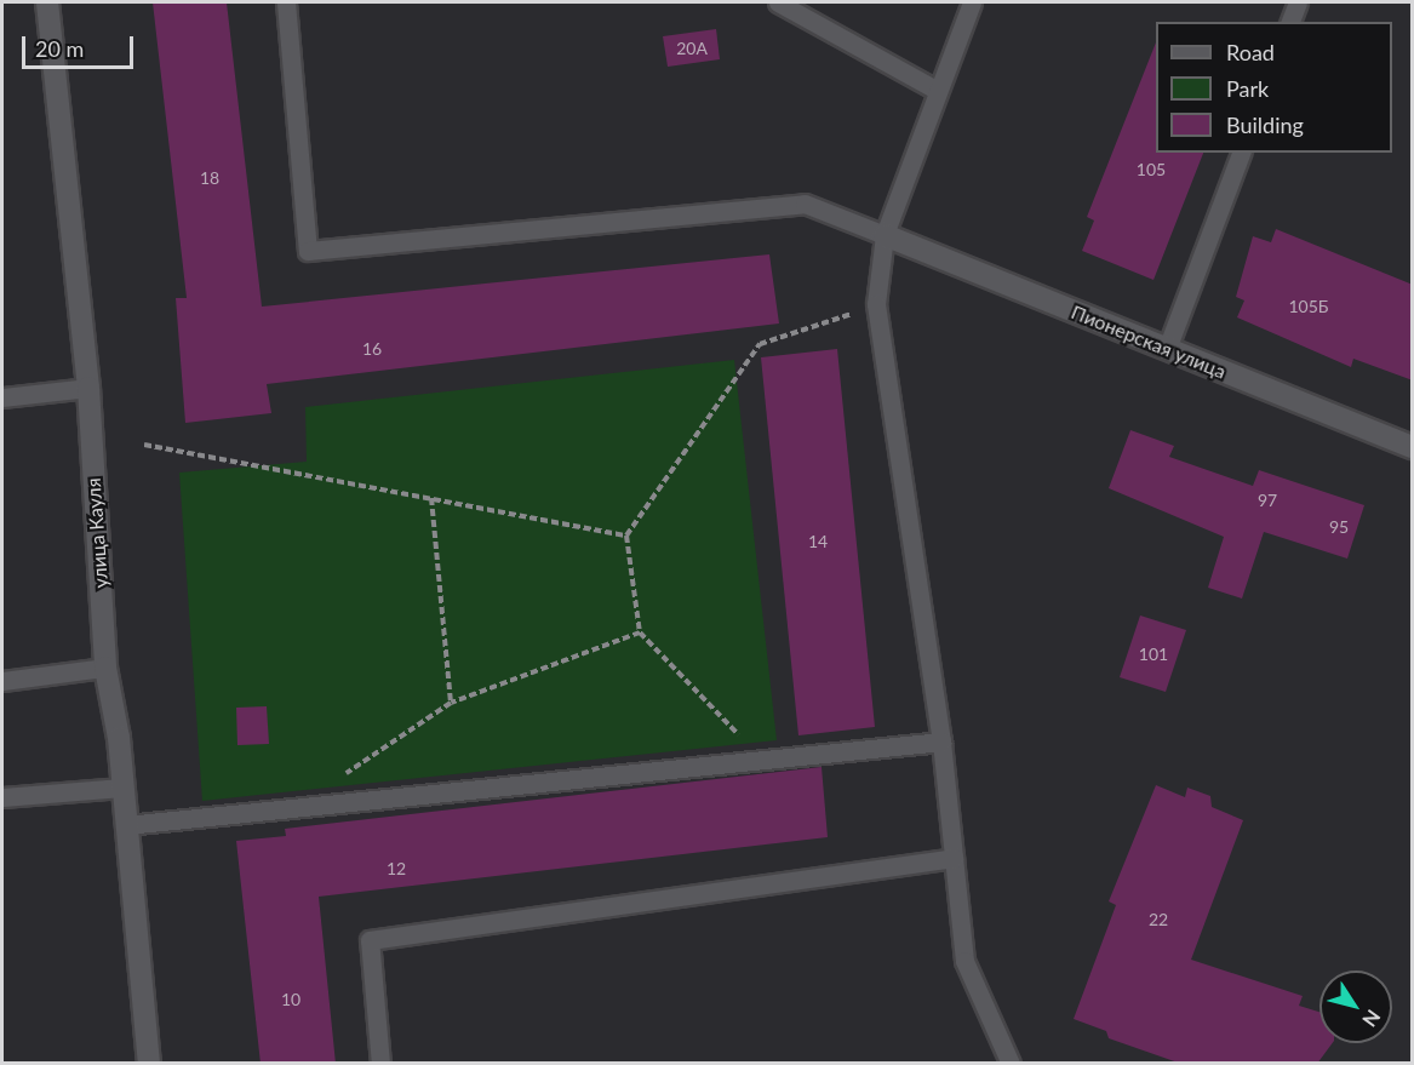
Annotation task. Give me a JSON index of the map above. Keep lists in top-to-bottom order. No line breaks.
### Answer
{"streets":{"street":["Пионерская улица","улица Кауля"]},"house_numbers":["20А","105","18","105Б","16","97","95","14","101","12","22","10"],"legend":["Road","Park","Building"],"scale_bar":"20 m","north":"bottom right"}
